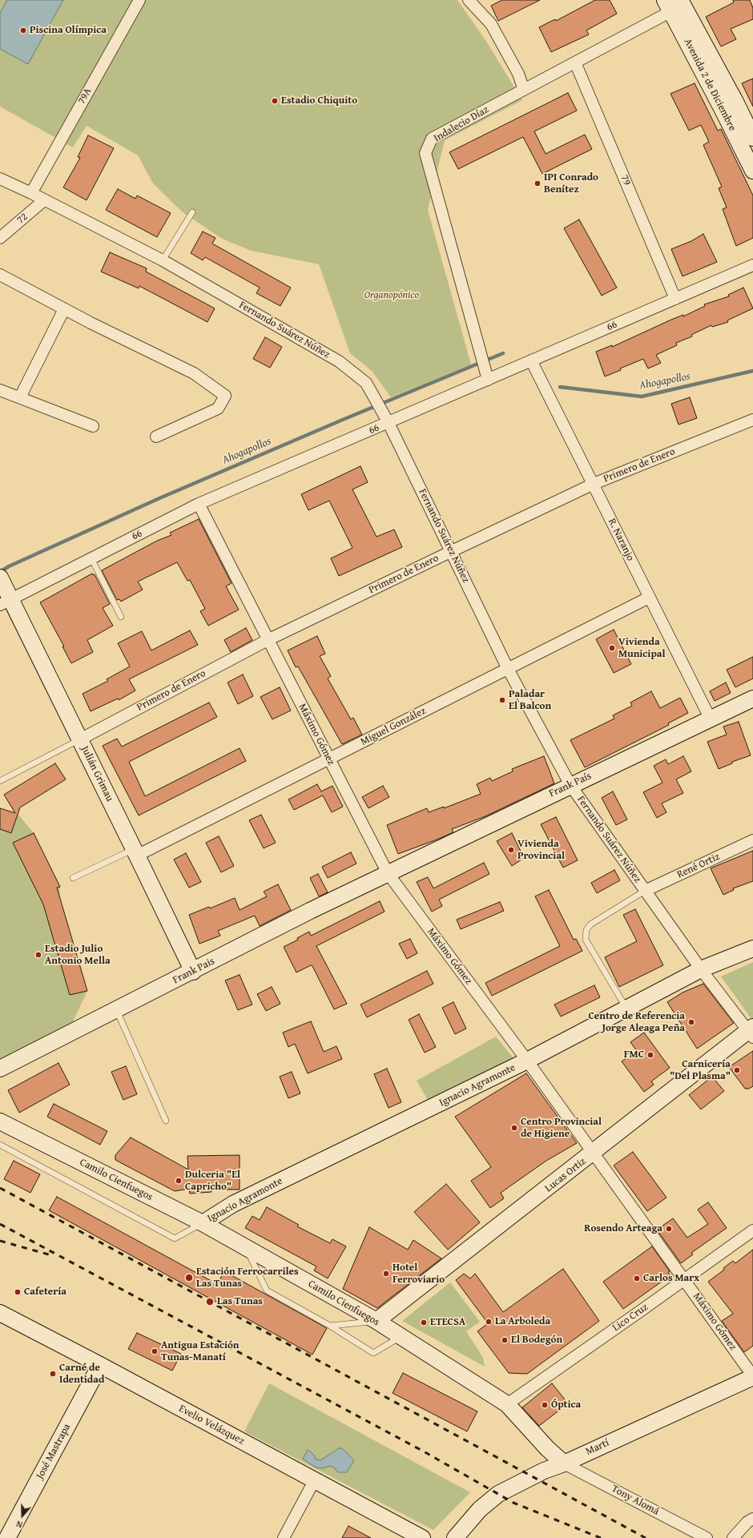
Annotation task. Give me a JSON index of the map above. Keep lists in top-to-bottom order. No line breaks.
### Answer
{"streets":{"main road":["Avenida 2 de Diciembre","Julián Grimau","Frank País","Frank Pais","Ignacio Agramonte","Lucas Ortiz","Camilo Cienfuegos","Evelio Velázquez","Martí","José Mastrapa"],"street":["79A","Indalecio Díaz","79","72","66","Fernando Suárez Núñez","Primero de Enero","R. Naranjo","Miguel González","Máximo Gómez","René Ortiz","Lico Cruz","Tony Alomá"]},"crossings":[["Avenida 2 de Diciembre","Indalecio Díaz"],["79A","Fernando Suárez Núñez"],["Indalecio Díaz","79"],["Indalecio Díaz","66"],["79","66"],["72","Fernando Suárez Núñez"],["66","Fernando Suárez Núñez"],["66","R. Naranjo"],["66","Máximo Gómez"],["66","Julián Grimau"],["Fernando Suárez Núñez","Primero de Enero"],["Fernando Suárez Núñez","Miguel González"],["Fernando Suárez Núñez","Frank País"],["Fernando Suárez Núñez","René Ortiz"],["Fernando Suárez Núñez","Ignacio Agramonte"],["Fernando Suárez Núñez","Lucas Ortiz"],["Primero de Enero","R. Naranjo"],["Primero de Enero","Máximo Gómez"],["Primero de Enero","Julián Grimau"],["R. Naranjo","Miguel González"],["R. Naranjo","Frank País"],["Miguel González","Máximo Gómez"],["Miguel González","Julián Grimau"],["Máximo Gómez","Frank País"],["Máximo Gómez","Frank Pais"],["Máximo Gómez","Ignacio Agramonte"],["Máximo Gómez","Lucas Ortiz"],["Máximo Gómez","Lico Cruz"],["Máximo Gómez","Martí"],["Julián Grimau","Frank Pais"],["Frank País","Frank Pais"],["Ignacio Agramonte","Camilo Cienfuegos"],["Lucas Ortiz","Camilo Cienfuegos"],["Camilo Cienfuegos","Lico Cruz"],["Camilo Cienfuegos","Martí"],["Camilo Cienfuegos","Tony Alomá"],["Evelio Velázquez","José Mastrapa"],["Martí","Tony Alomá"]],"water":["Ahogapollos"],"parks":["Organopónico"],"places":["Piscina Olímpica","Estadio Chiquito","IPI Conrado Benítez","Vivienda Municipal","Paladar El Balcon","Vivienda Provincial","Estadio Julio Antonio Mella","Centro de Referencia Jorge Aleaga Peña","FMC","Carnicería \"Del Plasma\"","Centro Provincial de Higiene","Dulceria \"El Capricho\"","Rosendo Arteaga","Hotel Ferroviario","Estación Ferrocarriles Las Tunas","Carlos Marx","Cafetería","Las Tunas","La Arboleda","ETECSA","El Bodegón","Antigua Estación Tunas-Manatí","Carné de Identidad","Óptica"],"north":"bottom"}
